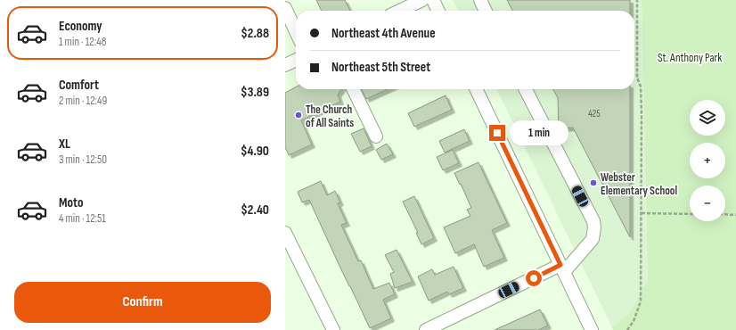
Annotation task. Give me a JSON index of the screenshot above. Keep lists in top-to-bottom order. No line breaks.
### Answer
{"parks":["St. Anthony Park"],"places":["The Church of All Saints","Webster Elementary School"],"house_numbers":["425"],"page":{"list":[{"name":"Economy","note":"1 min · 12:48","value":"$2.88"},{"name":"Comfort","note":"2 min · 12:49","value":"$3.89"},{"name":"XL","note":"3 min · 12:50","value":"$4.90"},{"name":"Moto","note":"4 min · 12:51","value":"$2.40"}],"banner":["Northeast 4th Avenue","Northeast 5th Street"],"map_buttons":["+","−"],"bubble":"1 min","buttons":"Confirm"}}
